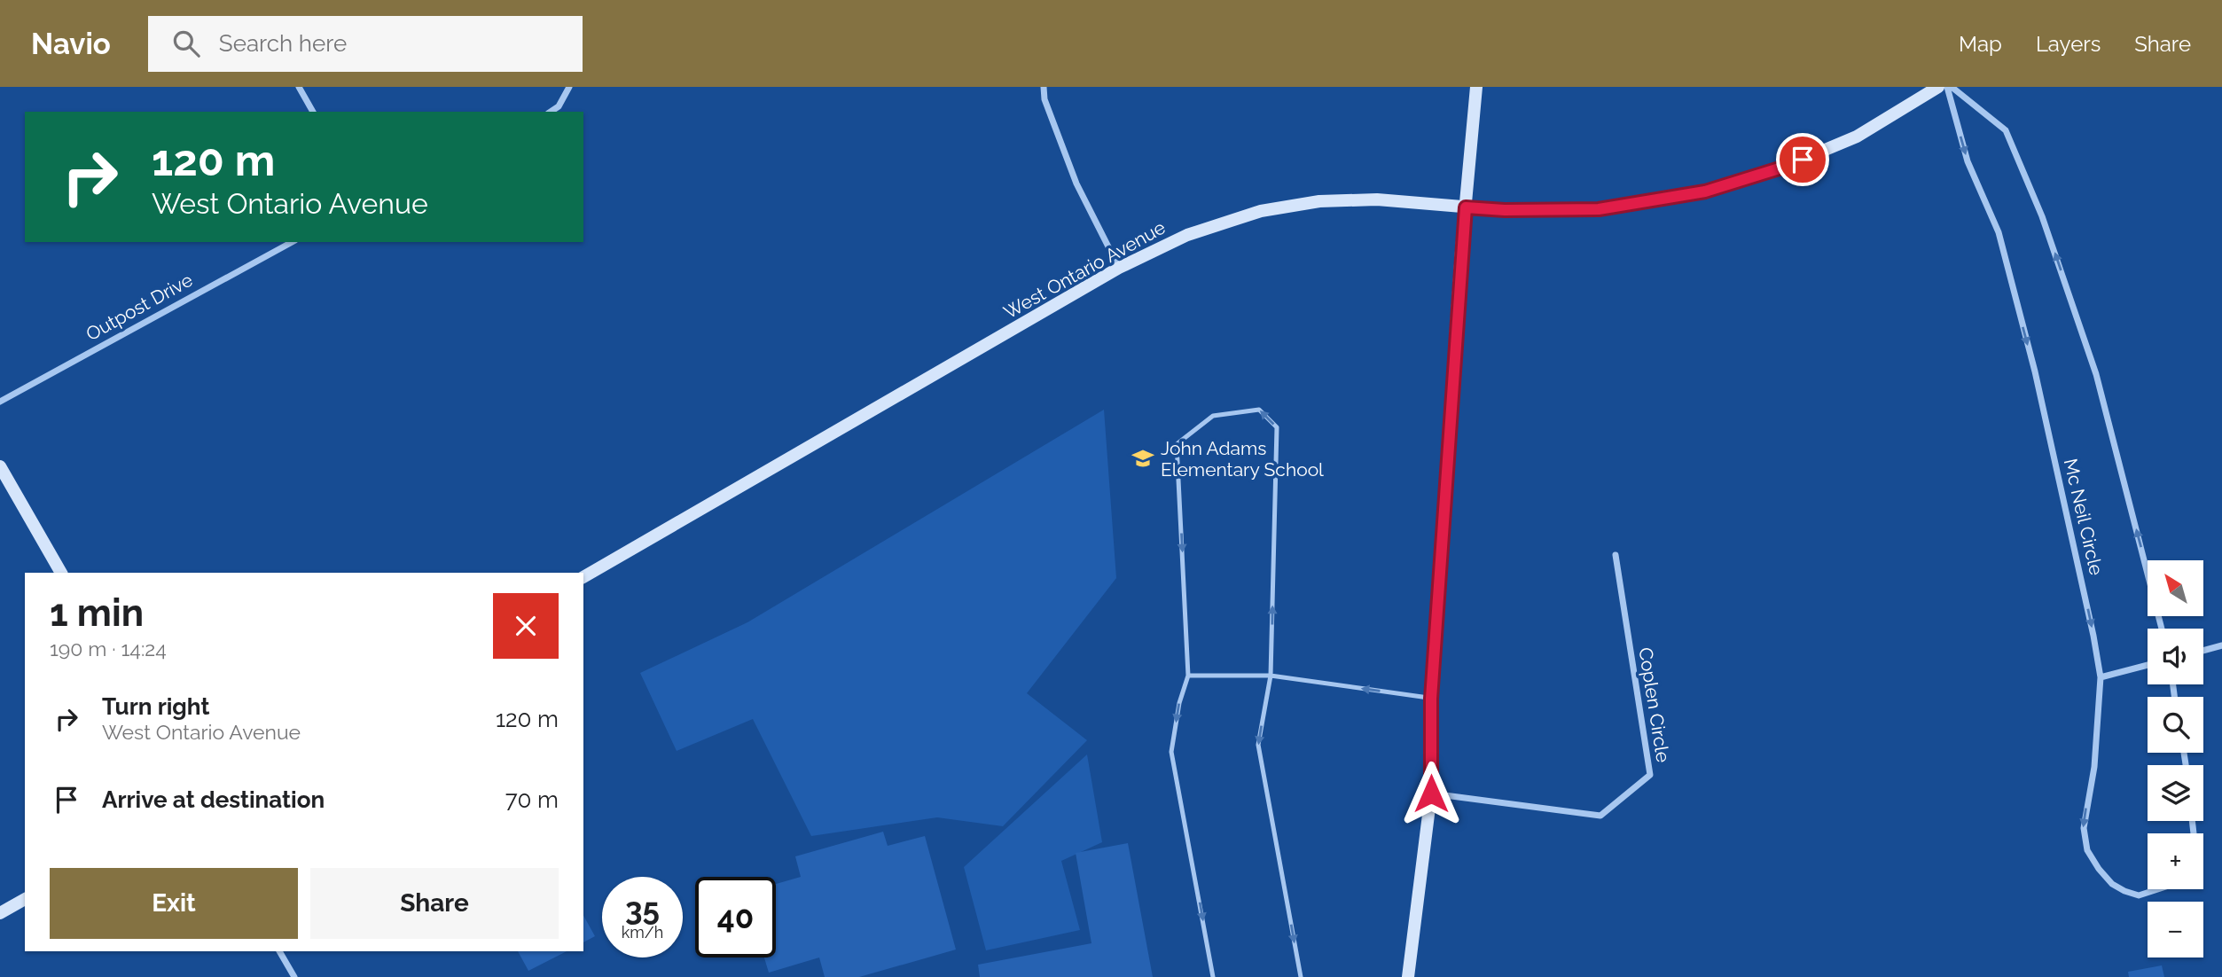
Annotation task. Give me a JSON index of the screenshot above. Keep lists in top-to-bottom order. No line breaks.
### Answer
{"streets":{"main road":["West Ontario Avenue"],"street":["Outpost Drive","Mc Neil Circle","Coplen Circle"]},"places":{"school or university":["John Adams Elementary School"]},"north":"top left","page":{"header":"Navio","search":"Search here","nav":["Map","Layers","Share"],"turn":["120 m","West Ontario Avenue"],"map_buttons":["+","−"],"heading":["1 min","190 m · 14:24"],"list":[{"name":"Turn right","note":"West Ontario Avenue","value":"120 m"},{"name":"Arrive at destination","value":"70 m"}],"buttons":["Exit","Share"],"speed":"35 km/h","limit":"40"}}
